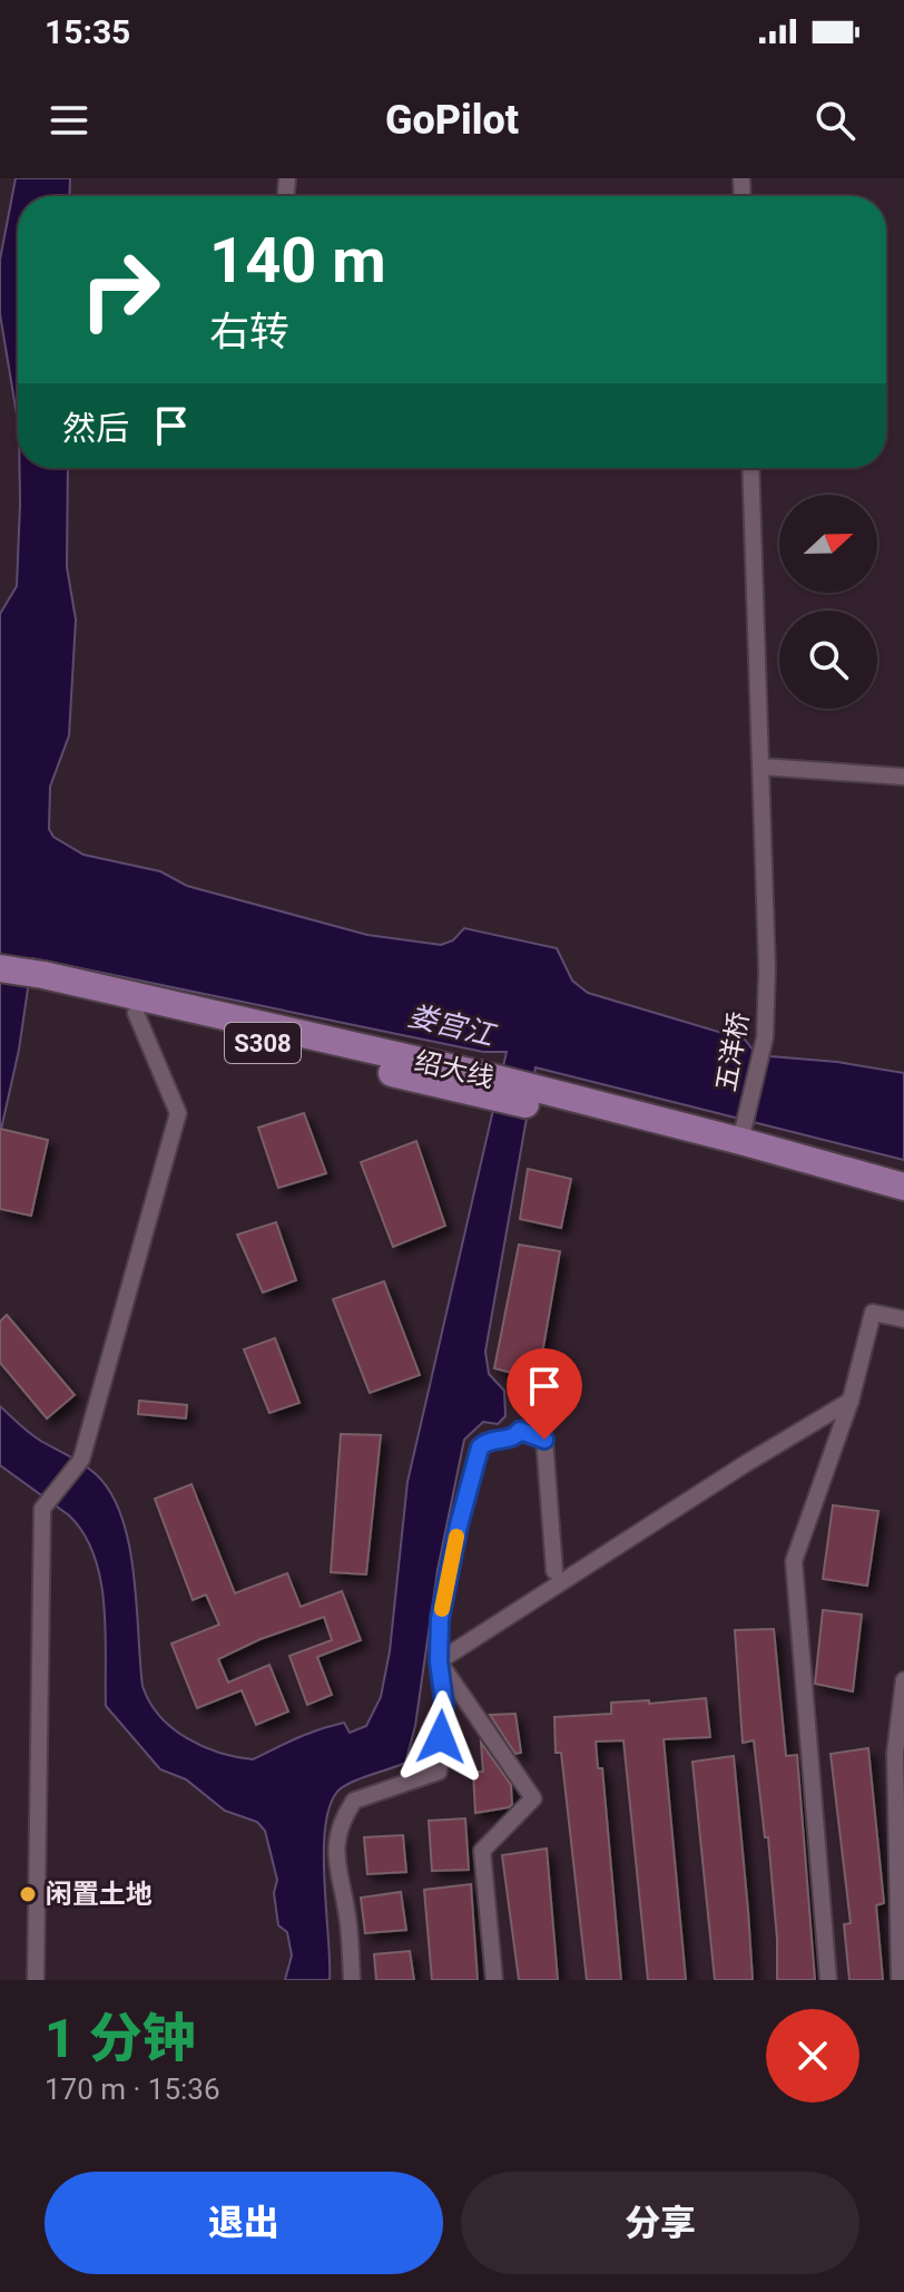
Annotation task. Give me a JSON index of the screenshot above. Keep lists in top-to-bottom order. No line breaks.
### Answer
{"streets":{"main road":["S308","绍大线"],"street":["五洋桥"]},"crossings":[["五洋桥","绍大线"]],"water":["娄宫江"],"places":["闲置土地"],"north":"right","page":{"status":"15:35","header":"GoPilot","turn":["140 m","右转"],"then":"然后","heading":["1 分钟","170 m · 15:36"],"buttons":["退出","分享"]}}
